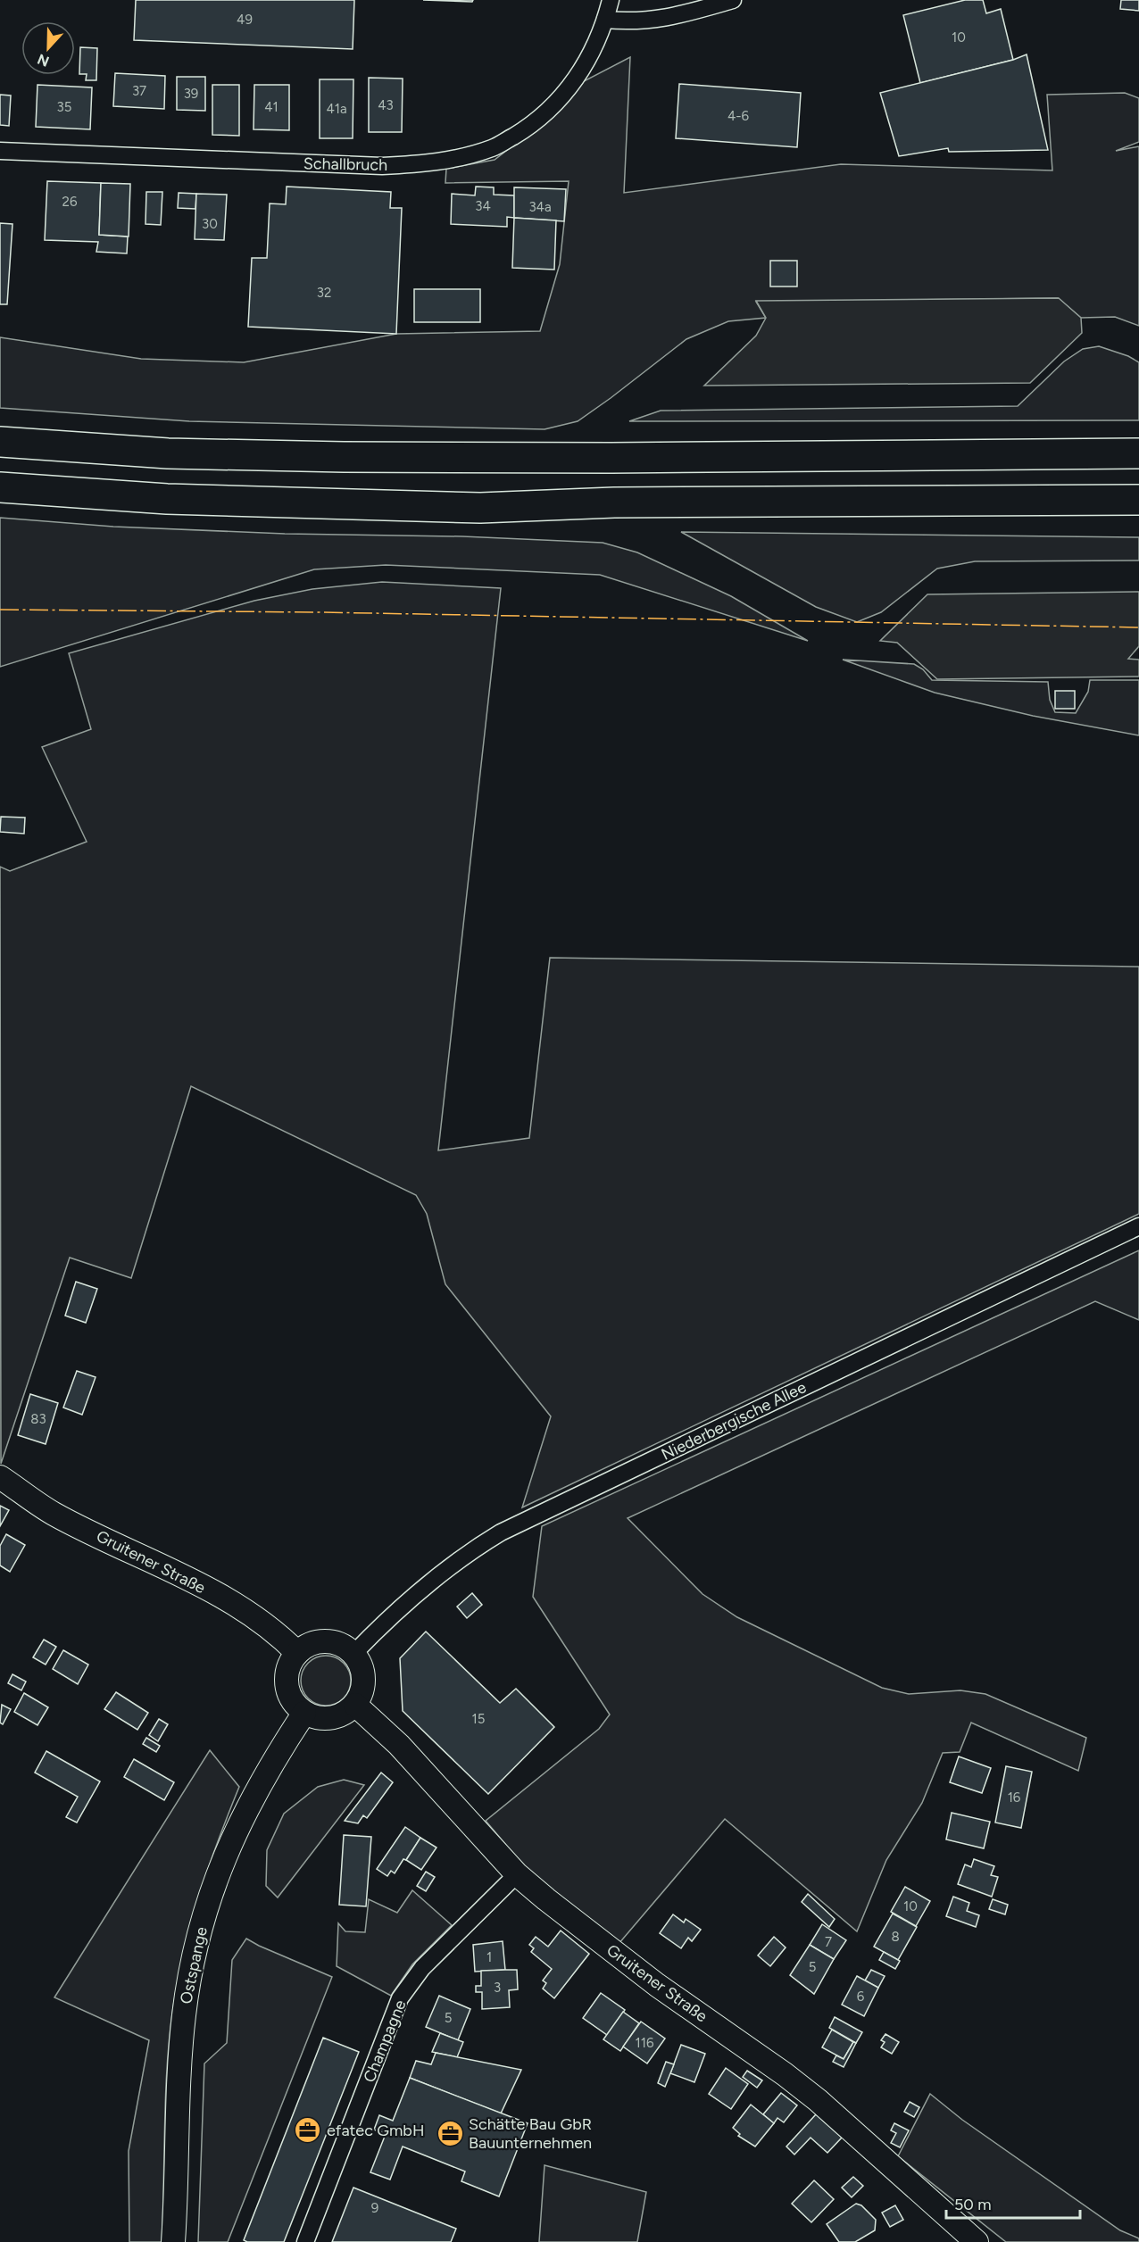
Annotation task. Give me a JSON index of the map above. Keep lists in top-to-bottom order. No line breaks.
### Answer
{"streets":{"main road":["Gruitener Straße","Ostspange"],"street":["Schallbruch","Niederbergische Allee","Champagne"]},"crossings":[["Niederbergische Allee","Gruitener Straße"],["Niederbergische Allee","Ostspange"],["Gruitener Straße","Ostspange"],["Gruitener Straße","Champagne"]],"places":{"office":["efatec GmbH","Schätte Bau GbR Bauunternehmen"]},"house_numbers":["49","10","37","39","43","35","41","41a","4-6","26","34","34a","30","32","83","15","16","10","8","7","1","5","3","6","5","116","9"],"scale_bar":"50 m","north":"bottom"}
